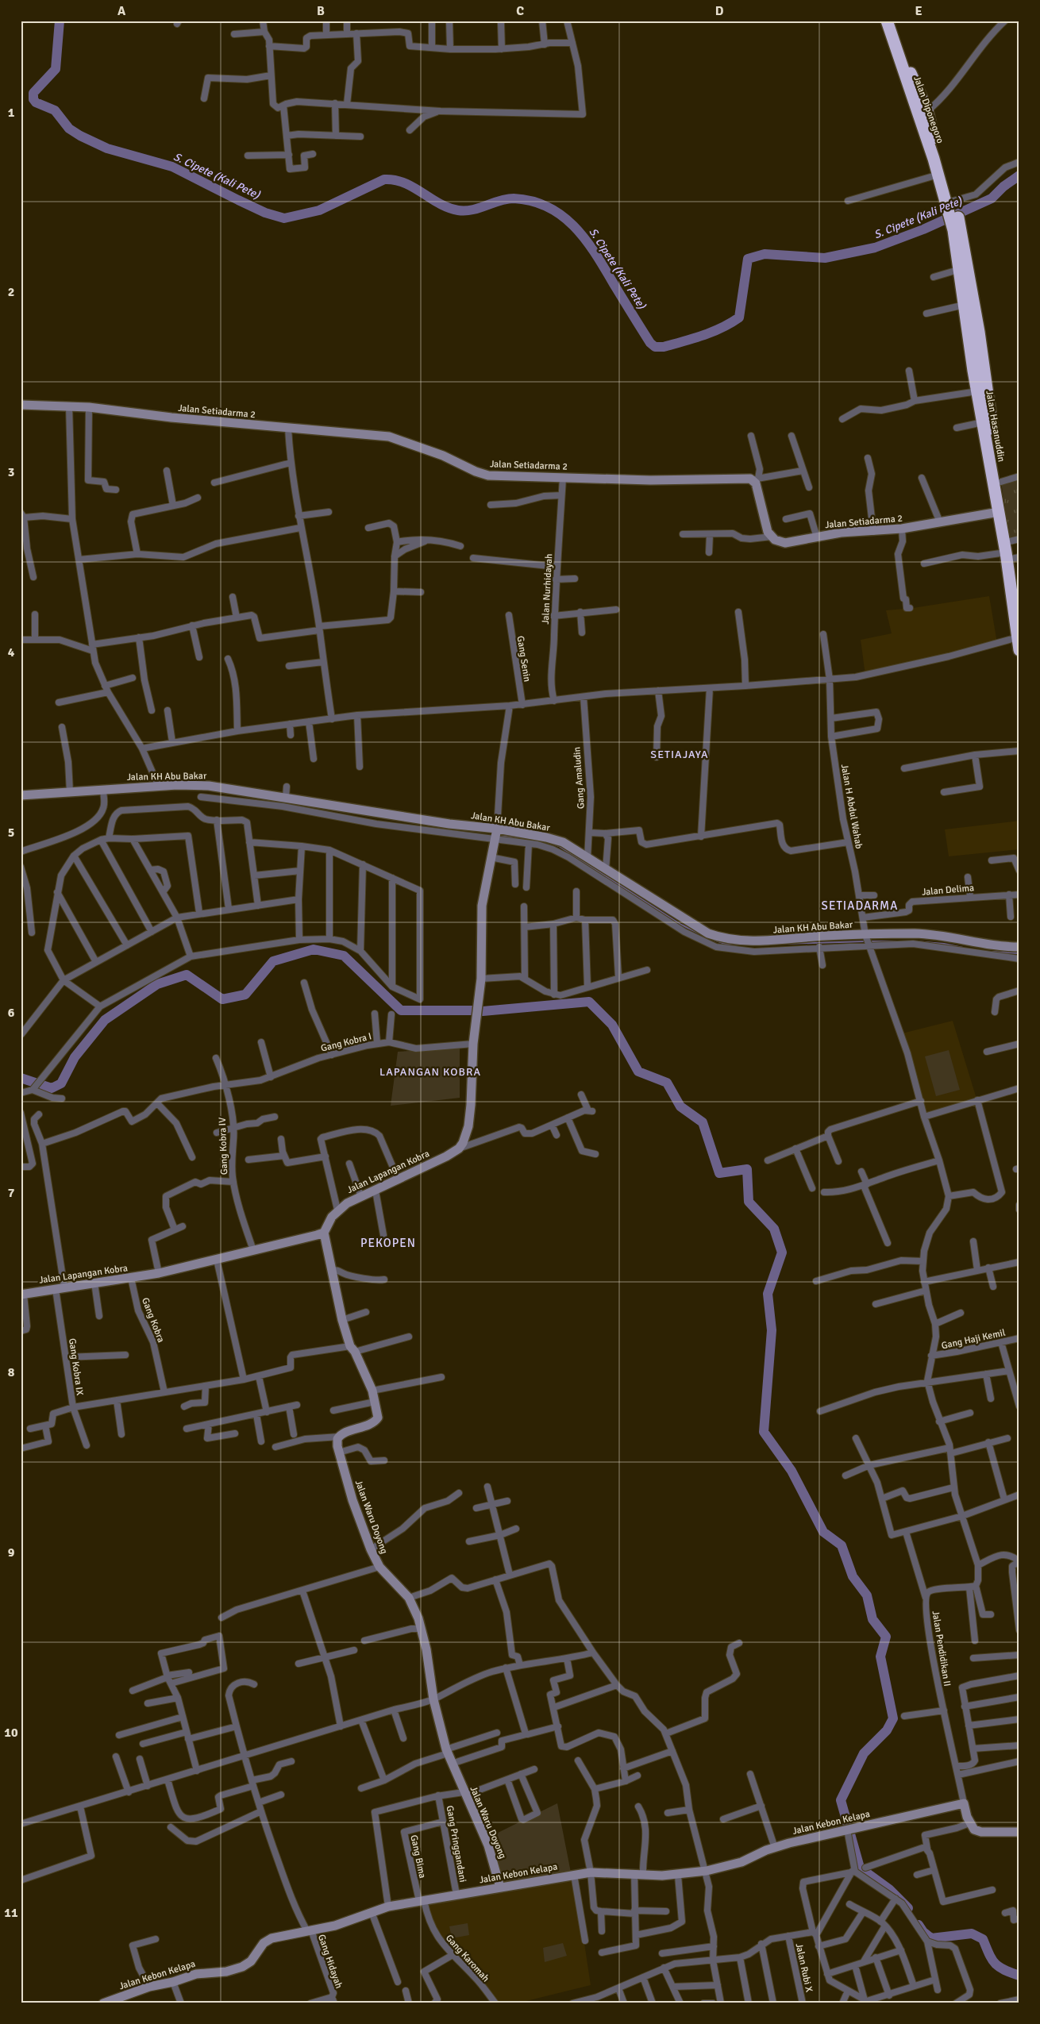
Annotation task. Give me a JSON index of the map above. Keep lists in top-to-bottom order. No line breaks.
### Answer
{"streets":{"highway":["Jalan Diponegoro","Jalan Hasanuddin"],"street":["Jalan Setiadarma 2","Jalan Nurhidayah","Gang Senin","Jalan KH Abu Bakar","Gang Amaludin","Jalan H Abdul Wahab","Jalan Delima","Gang Kobra I","Gang Kobra IV","Jalan Lapangan Kobra","Gang Kobra","Gang Haji Kemil","Gang Kobra IX","Jalan Waru Doyong","Jalan Pendidikan II","Jalan Kebon Kelapa","Gang Pringgandani","Gang Bima","Gang Karomah","Gang Hidayah","Jalan Rubi X"]},"crossings":[["Jalan Diponegoro","Jalan Hasanuddin"],["Jalan Setiadarma 2","Jalan Hasanuddin"],["Jalan Setiadarma 2","Jalan Nurhidayah"],["Jalan KH Abu Bakar","Gang Amaludin"],["Jalan KH Abu Bakar","Jalan H Abdul Wahab"],["Jalan H Abdul Wahab","Jalan Delima"],["Gang Kobra I","Gang Kobra IV"],["Gang Kobra I","Gang Kobra IX"],["Gang Kobra IV","Jalan Lapangan Kobra"],["Jalan Lapangan Kobra","Gang Kobra"],["Jalan Lapangan Kobra","Gang Kobra IX"],["Jalan Waru Doyong","Jalan Kebon Kelapa"],["Jalan Pendidikan II","Jalan Kebon Kelapa"],["Jalan Kebon Kelapa","Gang Pringgandani"],["Jalan Kebon Kelapa","Gang Bima"],["Jalan Kebon Kelapa","Gang Karomah"],["Jalan Kebon Kelapa","Gang Hidayah"],["Gang Pringgandani","Gang Bima"],["Gang Bima","Gang Karomah"]],"districts":["SETIAJAYA","SETIADARMA","LAPANGAN KOBRA","PEKOPEN"],"water":["S. Cipete (Kali Pete)"],"grid":{"columns":["A","B","C","D","E"],"rows":["1","2","3","4","5","6","7","8","9","10","11"]}}
